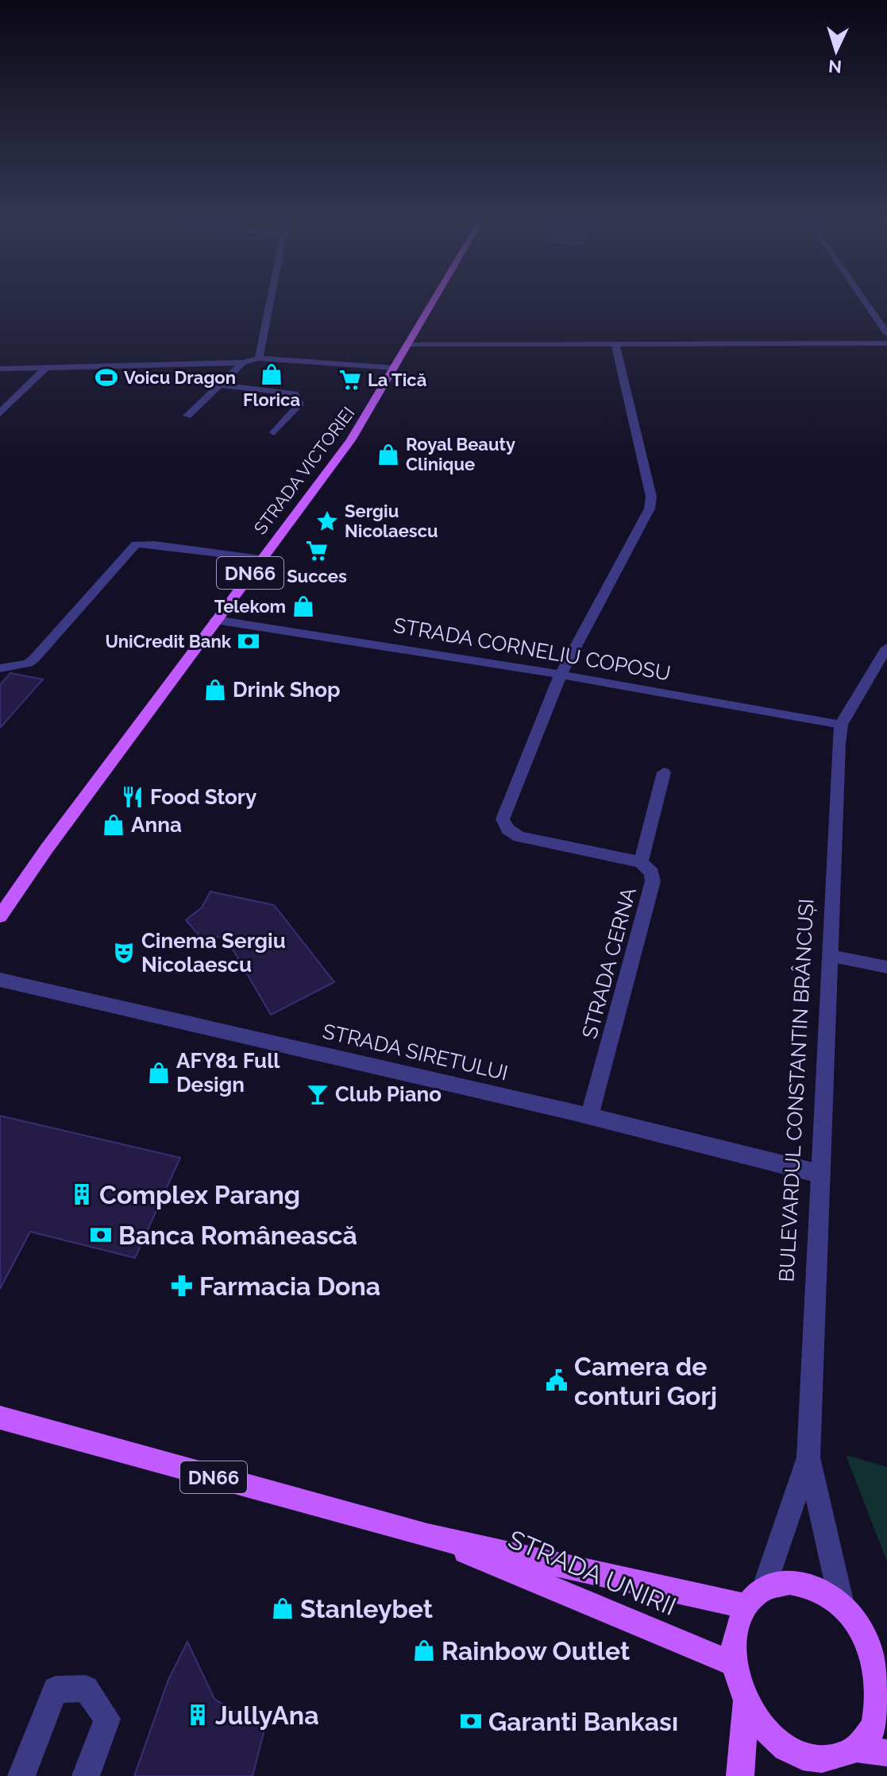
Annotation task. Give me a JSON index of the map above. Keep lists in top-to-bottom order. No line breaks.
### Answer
{"streets":{"main road":["STRADA VICTORIEI","DN66","STRADA UNIRII"],"street":["STRADA CORNELIU COPOSU","STRADA CERNA","STRADA SIRETULUI","BULEVARDUL CONSTANTIN BRÂNCUȘI"]},"crossings":[["STRADA VICTORIEI","STRADA CORNELIU COPOSU"],["STRADA CORNELIU COPOSU","STRADA CERNA"],["STRADA CORNELIU COPOSU","BULEVARDUL CONSTANTIN BRÂNCUȘI"],["STRADA CERNA","STRADA SIRETULUI"],["STRADA SIRETULUI","BULEVARDUL CONSTANTIN BRÂNCUȘI"],["BULEVARDUL CONSTANTIN BRÂNCUȘI","STRADA UNIRII"]],"places":{"shop":["Florica","Royal Beauty Clinique","Telekom","Drink Shop","Anna","AFY81 Full Design","Stanleybet","Rainbow Outlet"],"sports":["Voicu Dragon"],"supermarket":["La Tică","Succes"],"place":["Sergiu Nicolaescu"],"bank":["UniCredit Bank","Banca Românească","Garanti Bankası"],"restaurant":["Food Story"],"theatre":["Cinema Sergiu Nicolaescu"],"bar":["Club Piano"],"building":["Complex Parang","JullyAna"],"pharmacy":["Farmacia Dona"],"public building":["Camera de conturi Gorj"]},"north":"bottom"}
